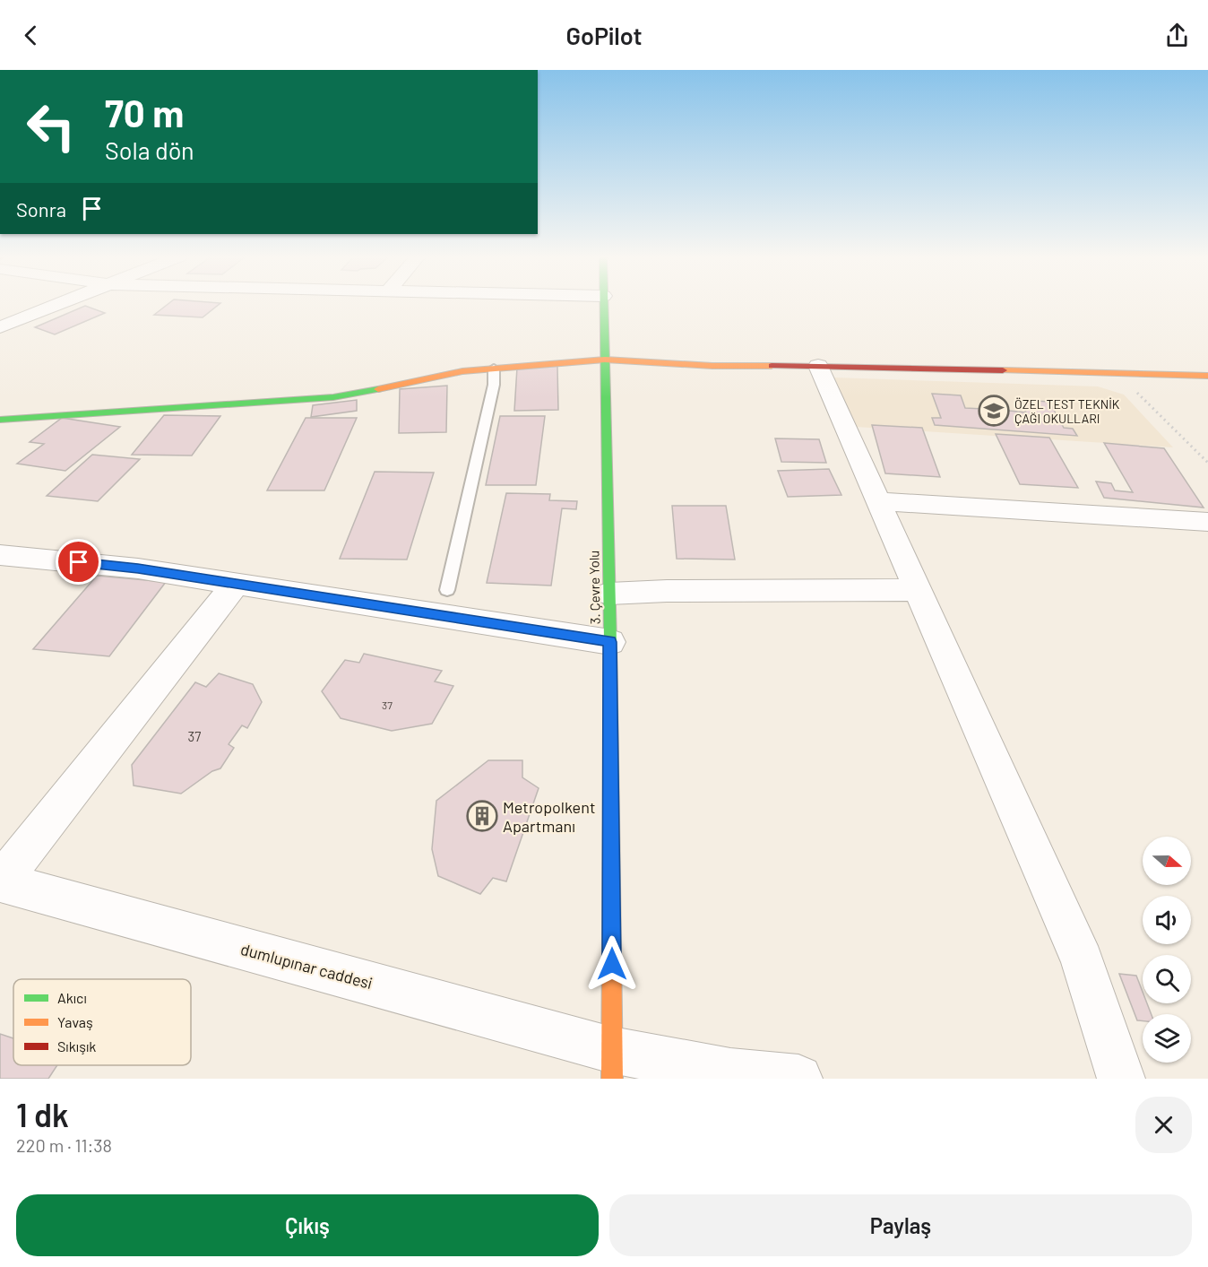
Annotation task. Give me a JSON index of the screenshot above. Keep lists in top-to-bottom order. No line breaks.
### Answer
{"streets":{"street":["3. Çevre Yolu","dumlupınar caddesi"]},"crossings":[["3. Çevre Yolu","dumlupınar caddesi"]],"places":{"school or university":["ÖZEL TEST TEKNİK ÇAĞI OKULLARI"],"building":["Metropolkent Apartmanı"]},"house_numbers":["37","37"],"legend":["Akıcı","Yavaş","Sıkışık"],"north":"right","page":{"header":"GoPilot","turn":["70 m","Sola dön"],"then":"Sonra","heading":["1 dk","220 m · 11:38"],"buttons":["Çıkış","Paylaş"]}}
